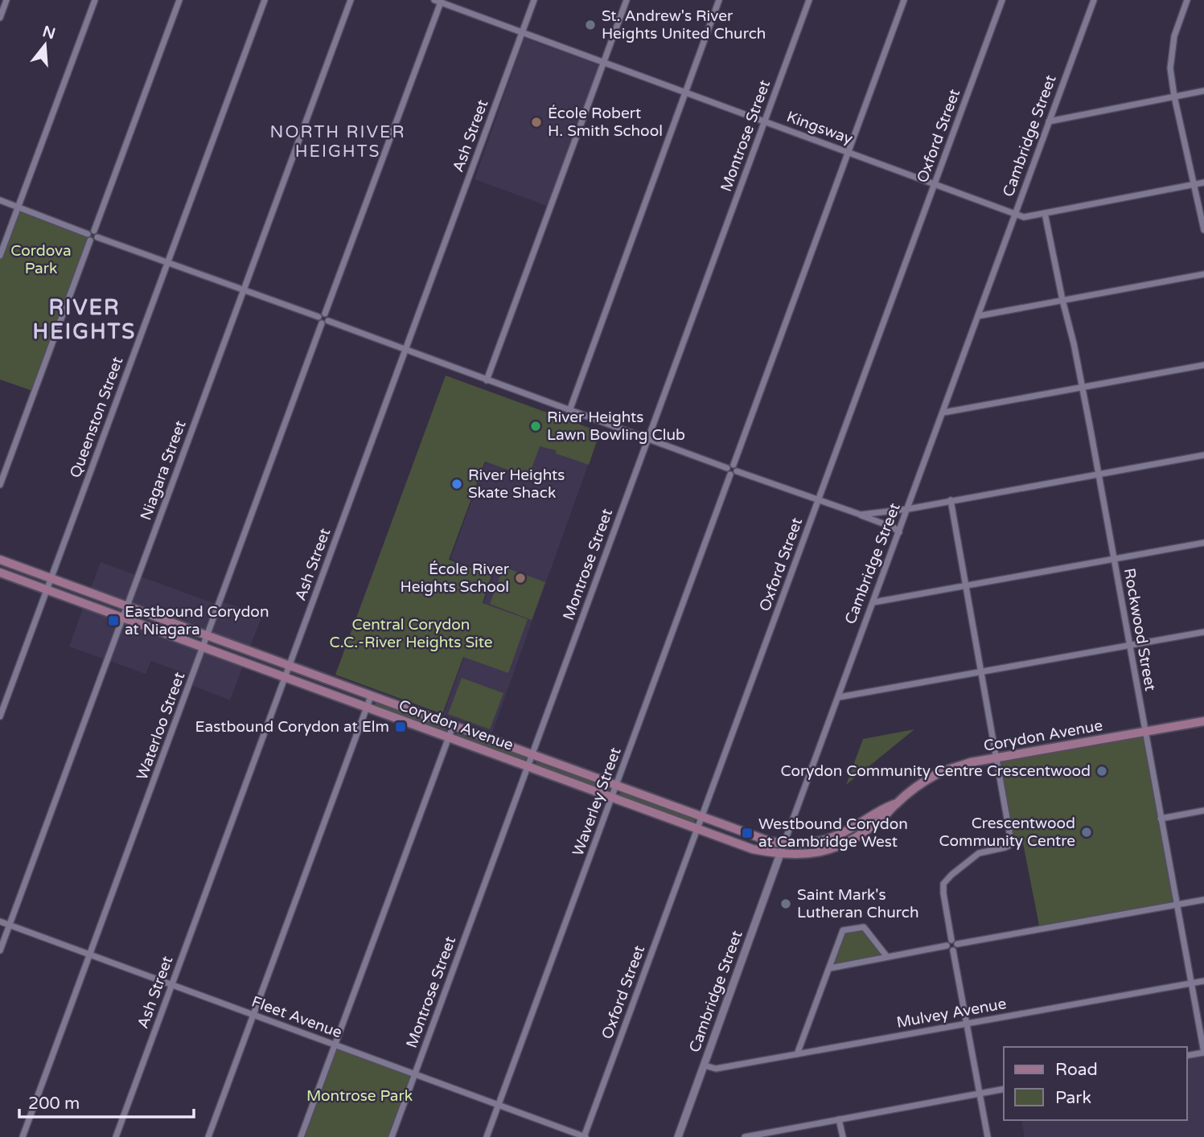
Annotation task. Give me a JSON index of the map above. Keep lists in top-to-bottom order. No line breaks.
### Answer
{"streets":{"main road":["Corydon Avenue"],"street":["Kingsway","Ash Street","Montrose Street","Oxford Street","Cambridge Street","Queenston Street","Niagara Street","Rockwood Street","Waterloo Street","Waverley Street","Mulvey Avenue","Fleet Avenue"]},"crossings":[["Kingsway","Ash Street"],["Kingsway","Montrose Street"],["Kingsway","Oxford Street"],["Kingsway","Cambridge Street"],["Kingsway","Rockwood Street"],["Ash Street","Corydon Avenue"],["Ash Street","Fleet Avenue"],["Montrose Street","Corydon Avenue"],["Montrose Street","Fleet Avenue"],["Oxford Street","Corydon Avenue"],["Oxford Street","Fleet Avenue"],["Cambridge Street","Corydon Avenue"],["Cambridge Street","Mulvey Avenue"],["Queenston Street","Corydon Avenue"],["Niagara Street","Corydon Avenue"],["Niagara Street","Fleet Avenue"],["Rockwood Street","Corydon Avenue"],["Rockwood Street","Mulvey Avenue"],["Corydon Avenue","Waterloo Street"],["Corydon Avenue","Waverley Street"],["Waterloo Street","Fleet Avenue"],["Waverley Street","Fleet Avenue"]],"districts":["NORTH RIVER HEIGHTS","RIVER HEIGHTS"],"parks":["Cordova Park","Central Corydon C.C.-River Heights Site","Montrose Park"],"places":{"other":["St. Andrew's River Heights United Church","École Robert H. Smith School","River Heights Lawn Bowling Club","River Heights Skate Shack","École River Heights School","Corydon Community Centre Crescentwood","Crescentwood Community Centre","Saint Mark's Lutheran Church"],"transit":["Eastbound Corydon at Niagara","Eastbound Corydon at Elm","Westbound Corydon at Cambridge West"]},"legend":["Road","Park"],"scale_bar":"200 m","north":"top"}
